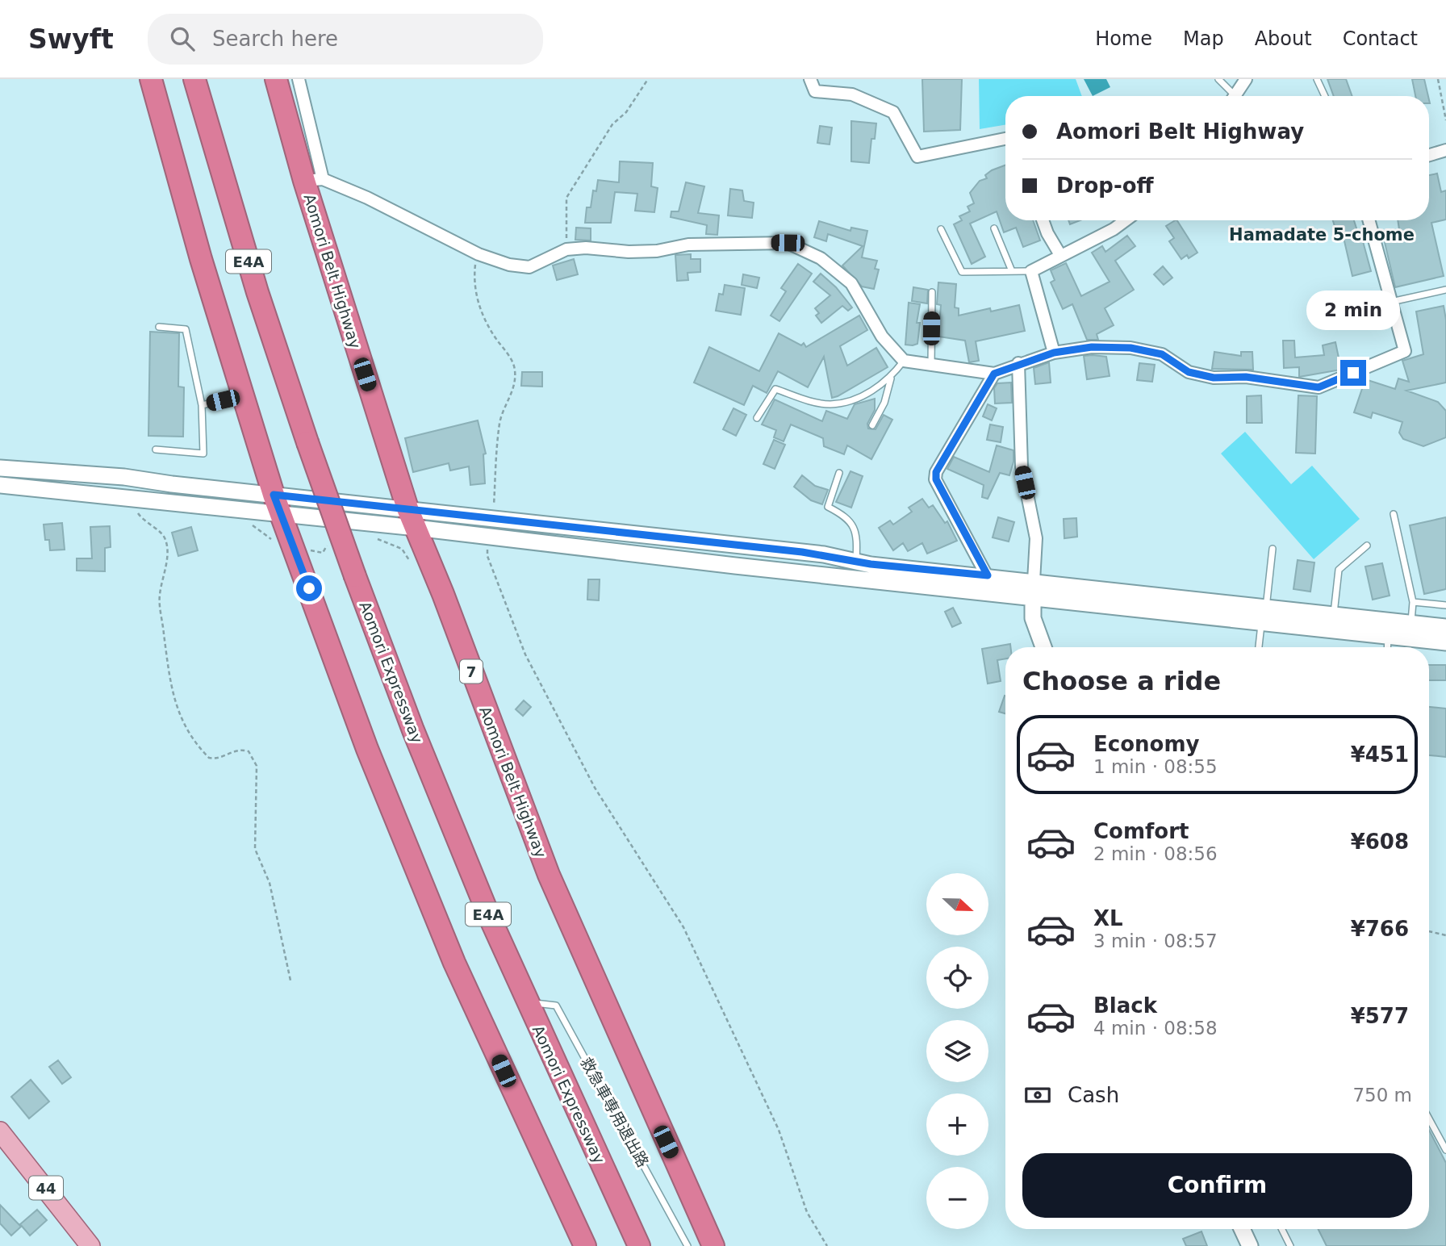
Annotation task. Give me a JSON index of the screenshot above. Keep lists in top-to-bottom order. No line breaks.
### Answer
{"streets":{"highway":["E4A","Aomori Belt Highway","7","Aomori Expressway"],"main road":["44"],"lane":["救急車専用退出路"]},"crossings":[["Aomori Expressway","救急車専用退出路"]],"districts":["Hamadate 5-chome"],"north":"right","page":{"header":"Swyft","search":"Search here","nav":["Home","Map","About","Contact"],"banner":["Aomori Belt Highway","Drop-off"],"bubble":"2 min","heading":"Choose a ride","list":[{"name":"Economy","note":"1 min · 08:55","value":"¥451"},{"name":"Comfort","note":"2 min · 08:56","value":"¥608"},{"name":"XL","note":"3 min · 08:57","value":"¥766"},{"name":"Black","note":"4 min · 08:58","value":"¥577"}],"map_buttons":["+","−"],"pay":["Cash","750 m"],"buttons":"Confirm"}}
